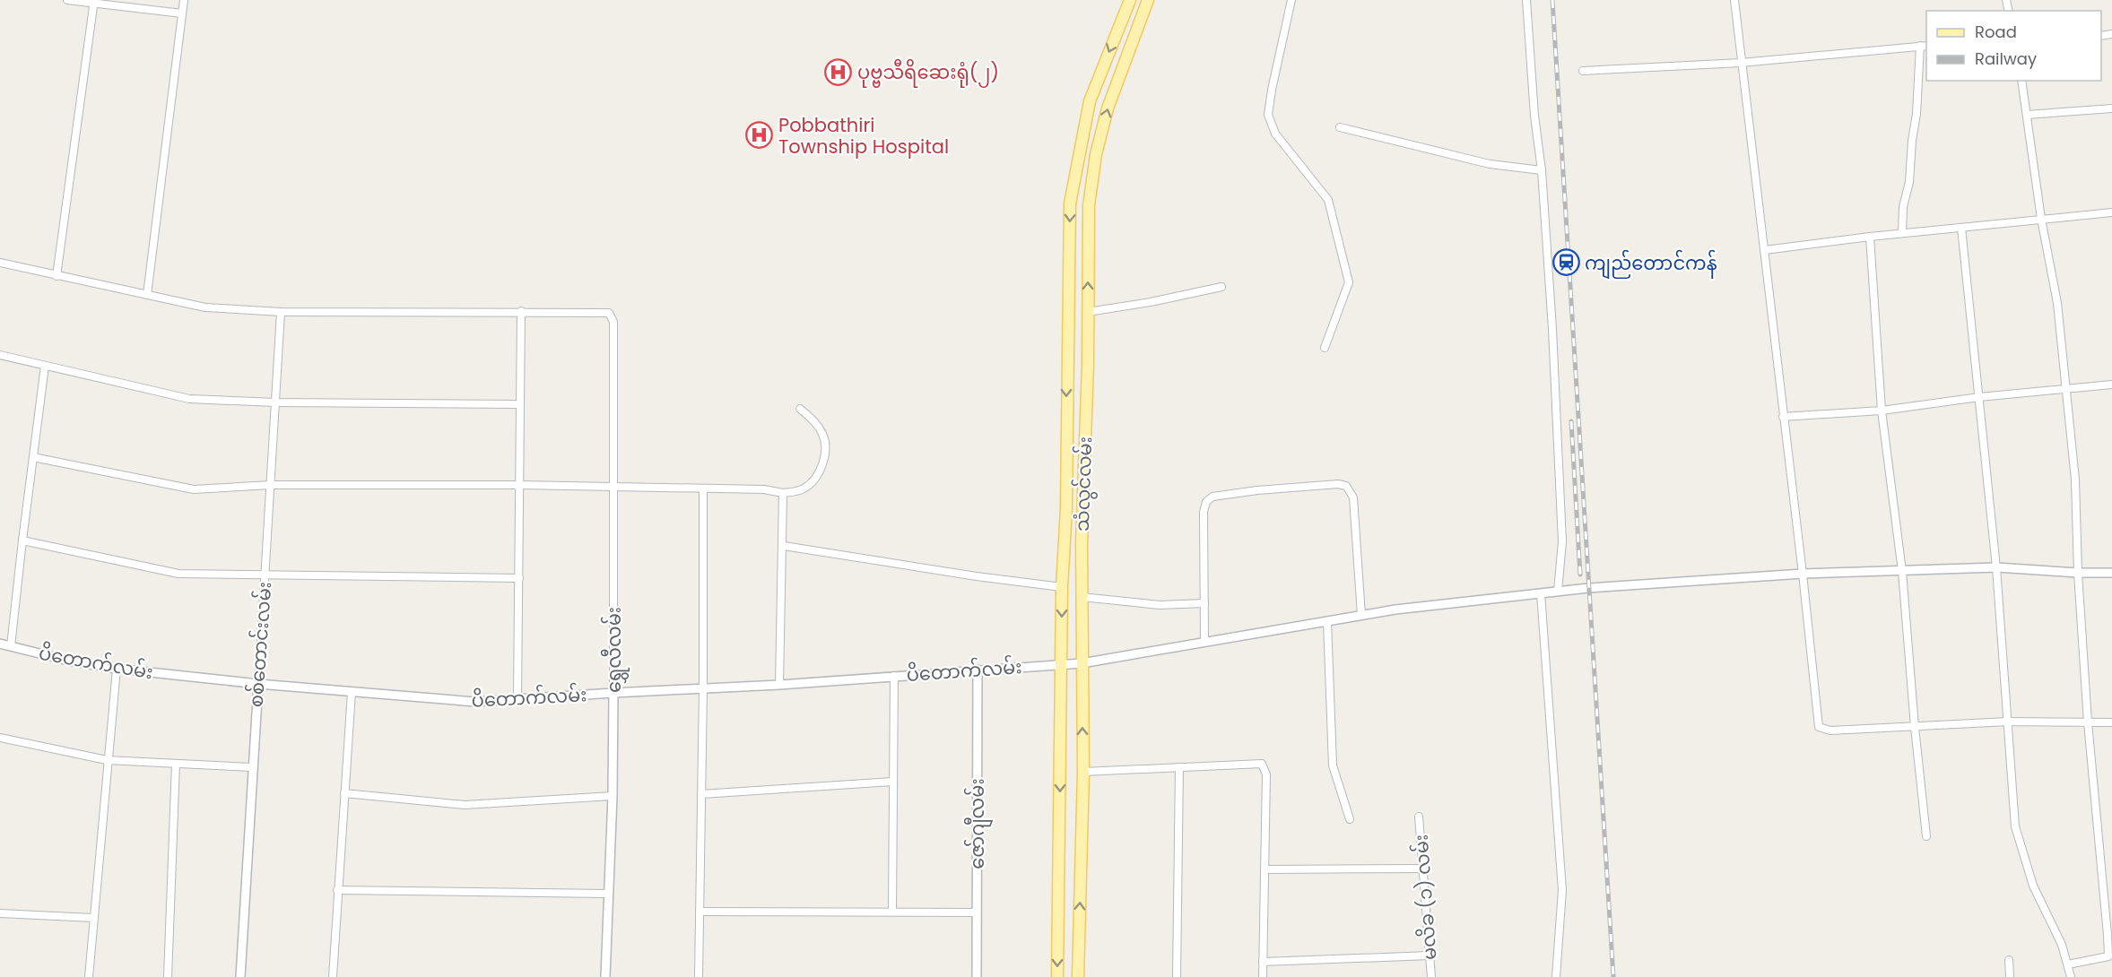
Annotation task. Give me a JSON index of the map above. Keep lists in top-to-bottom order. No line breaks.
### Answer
{"streets":{"main road":["သံလွင်လမ်း"],"street":["စစ်တောင်းလမ်း","ရွှေလီလမ်း","ပိတောက်လမ်း","ဇော်ဂျီလမ်း","မလိခ (၁) လမ်း"]},"crossings":[["သံလွင်လမ်း","ပိတောက်လမ်း"],["စစ်တောင်းလမ်း","ပိတောက်လမ်း"],["ရွှေလီလမ်း","ပိတောက်လမ်း"],["ပိတောက်လမ်း","ဇော်ဂျီလမ်း"]],"places":{"hospital":["ပုဗ္ဗသီရိဆေးရုံ(၂)","Pobbathiri Township Hospital"],"station":["ကျည်တောင်ကန်"]},"legend":["Road","Railway"]}
